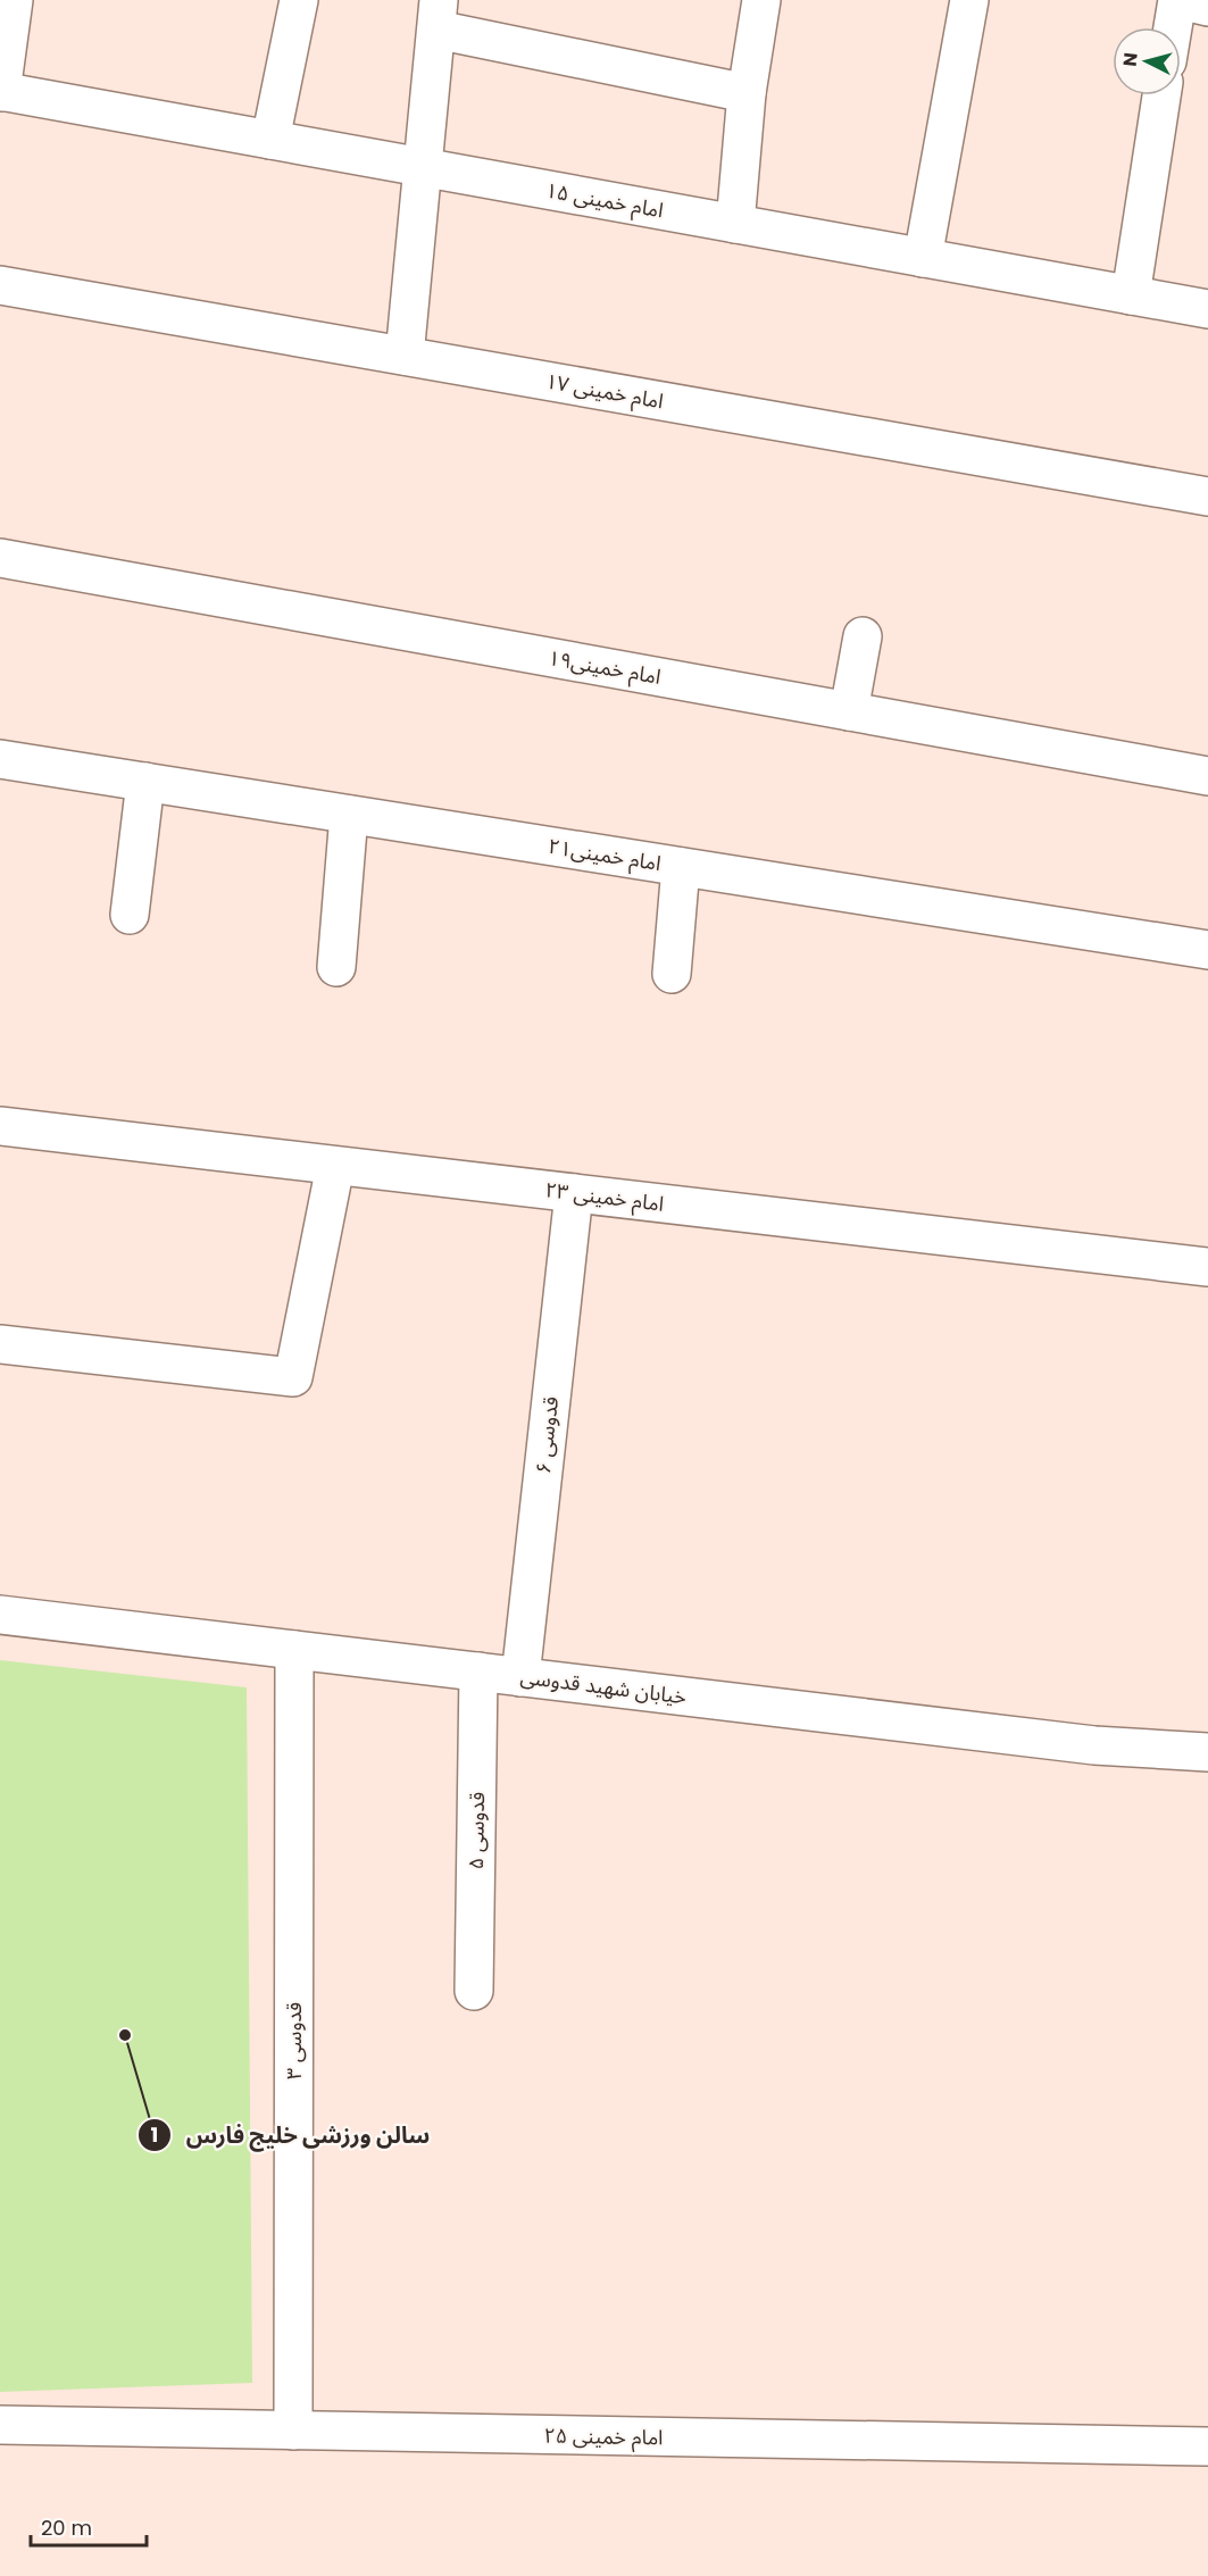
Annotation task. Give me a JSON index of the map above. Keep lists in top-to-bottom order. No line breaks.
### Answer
{"streets":{"street":["امام خمینی ۱۵","امام خمینی ۱۷","امام خمینی۱۹","امام خمینی۲۱","امام خمینی ۲۳","قدوسی ۶","خیابان شهید قدوسی","قدوسی ۵","قدوسی ۳","امام خمینی ۲۵"]},"crossings":[["امام خمینی ۲۳","قدوسی ۶"],["قدوسی ۶","خیابان شهید قدوسی"],["خیابان شهید قدوسی","قدوسی ۵"],["خیابان شهید قدوسی","قدوسی ۳"],["قدوسی ۳","امام خمینی ۲۵"]],"places":["سالن ورزشی خلیج فارس"],"scale_bar":"20 m","north":"left"}
